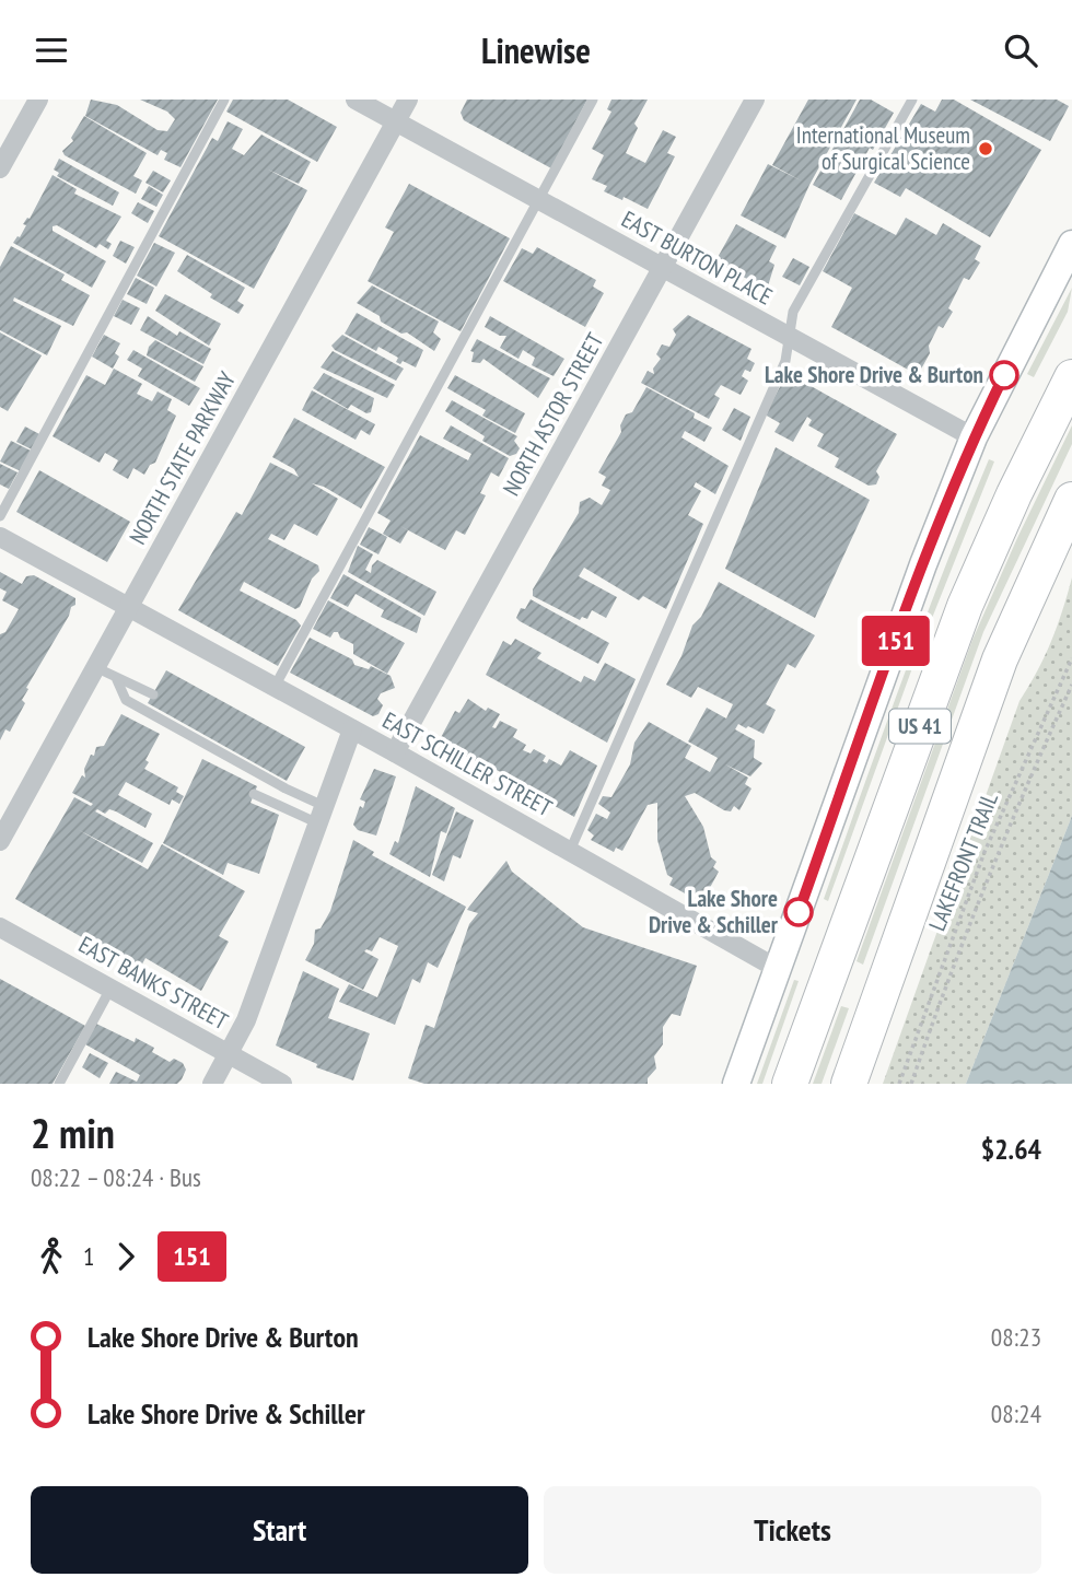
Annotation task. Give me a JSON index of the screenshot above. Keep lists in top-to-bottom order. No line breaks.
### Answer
{"streets":{"highway":["US 41"],"street":["EAST BURTON PLACE","NORTH ASTOR STREET","NORTH STATE PARKWAY","EAST SCHILLER STREET","EAST BANKS STREET"],"path":["LAKEFRONT TRAIL"]},"crossings":[["EAST BURTON PLACE","NORTH ASTOR STREET"],["EAST BURTON PLACE","NORTH STATE PARKWAY"],["NORTH ASTOR STREET","EAST SCHILLER STREET"],["NORTH STATE PARKWAY","EAST SCHILLER STREET"]],"places":["International Museum of Surgical Science","Lake Shore Drive & Burton","Lake Shore Drive & Schiller"],"lines":["bus line 151"],"page":{"header":"Linewise","on_map":"151","heading":["2 min","08:22 – 08:24 · Bus","$2.64"],"legs":["1","151"],"list":[{"name":"Lake Shore Drive & Burton","value":"08:23"},{"name":"Lake Shore Drive & Schiller","value":"08:24"}],"buttons":["Start","Tickets"]}}
